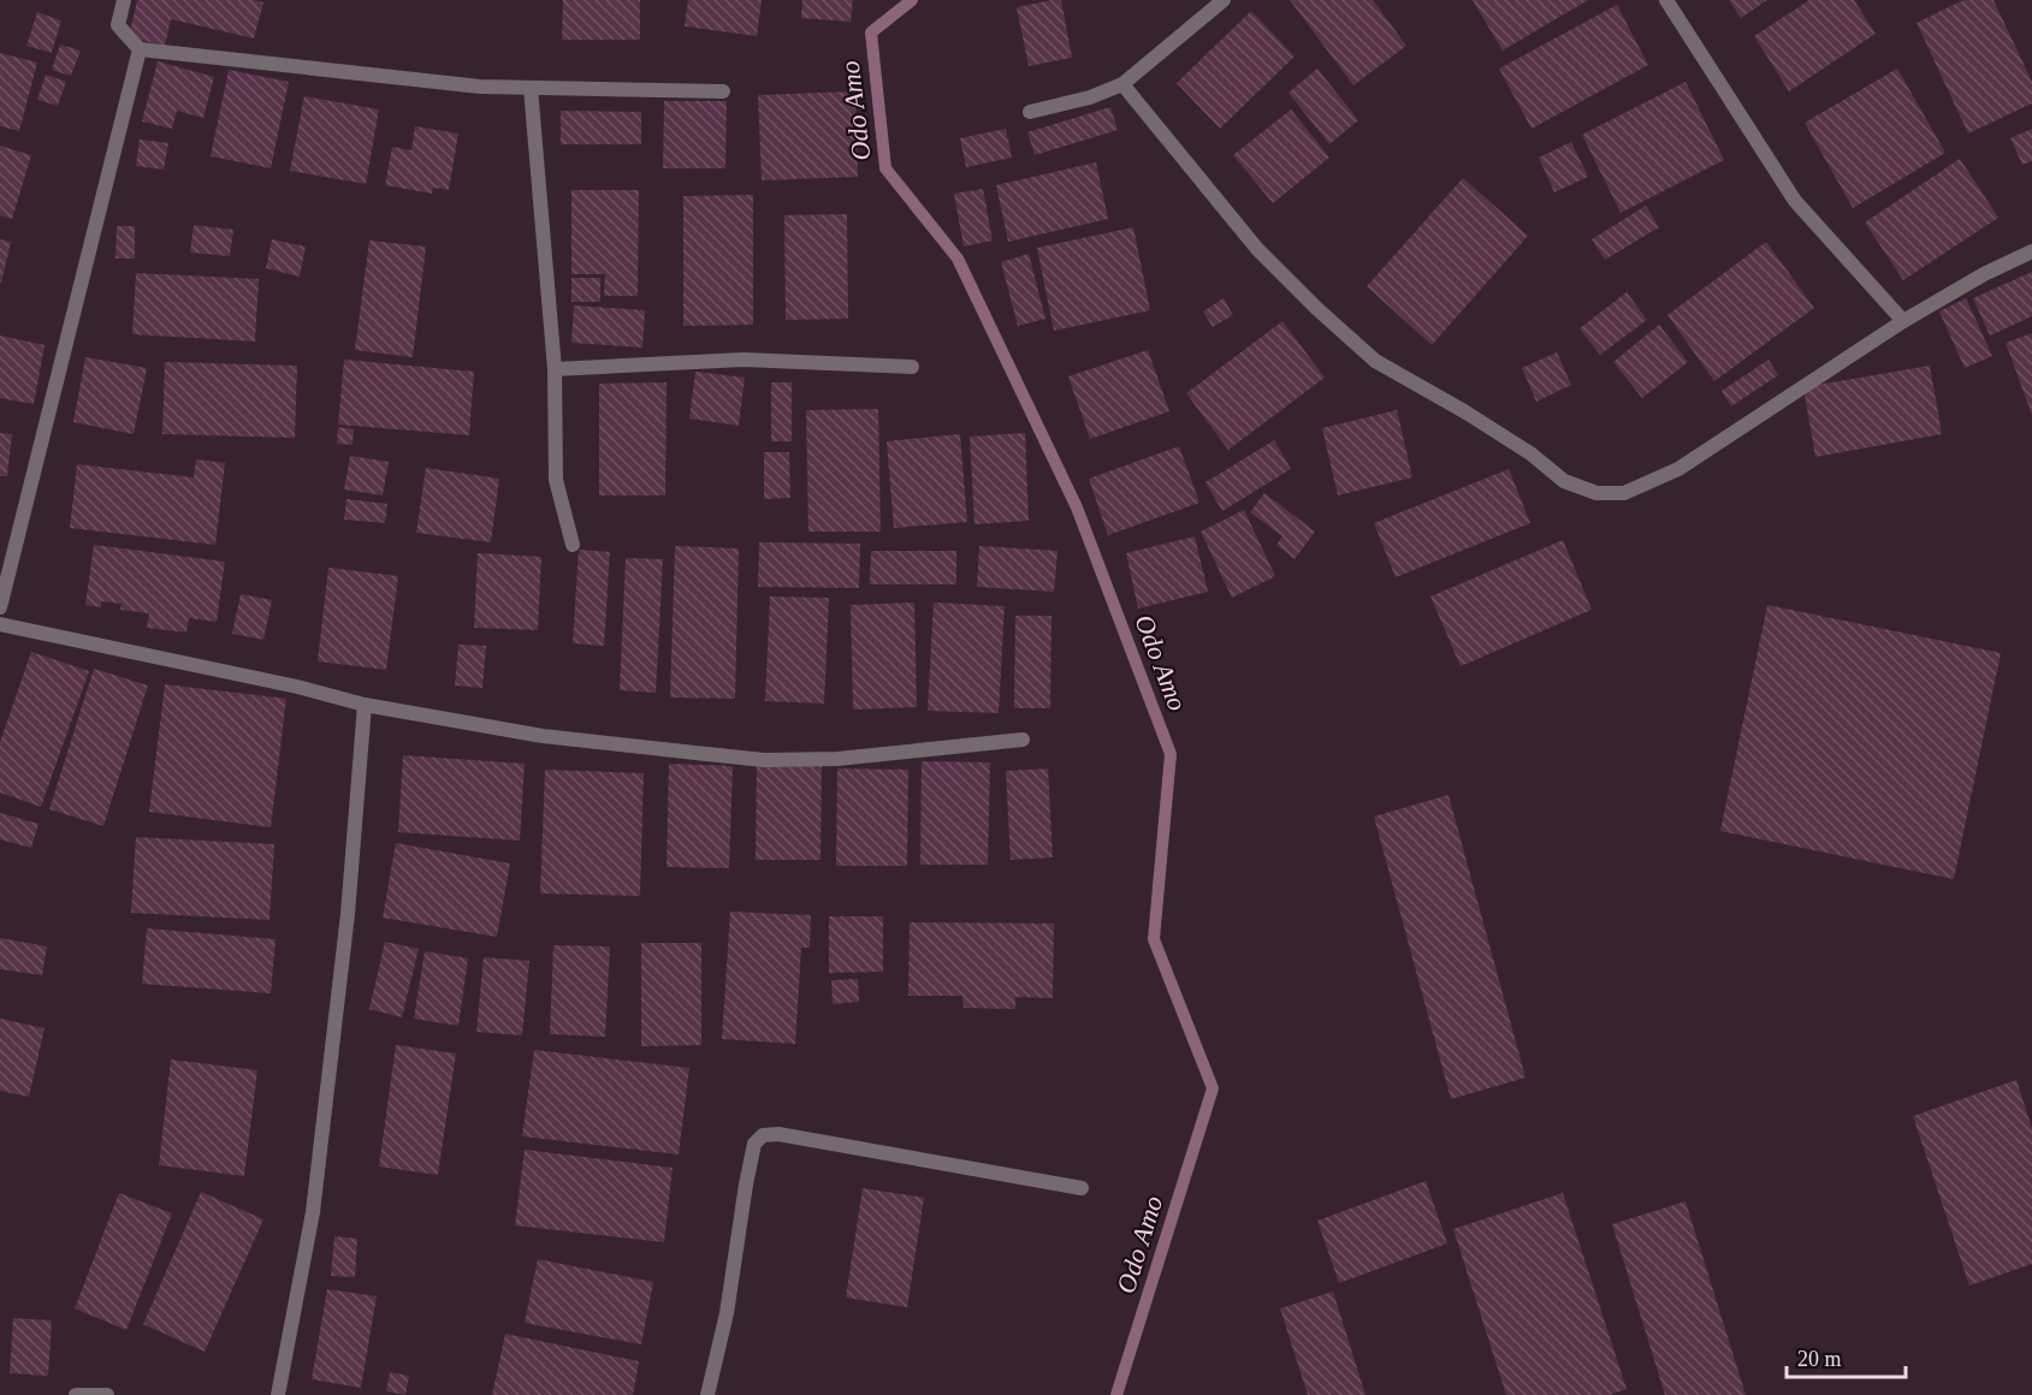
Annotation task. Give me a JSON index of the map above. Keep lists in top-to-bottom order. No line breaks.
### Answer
{"water":["Odo Amo"],"scale_bar":"20 m"}
